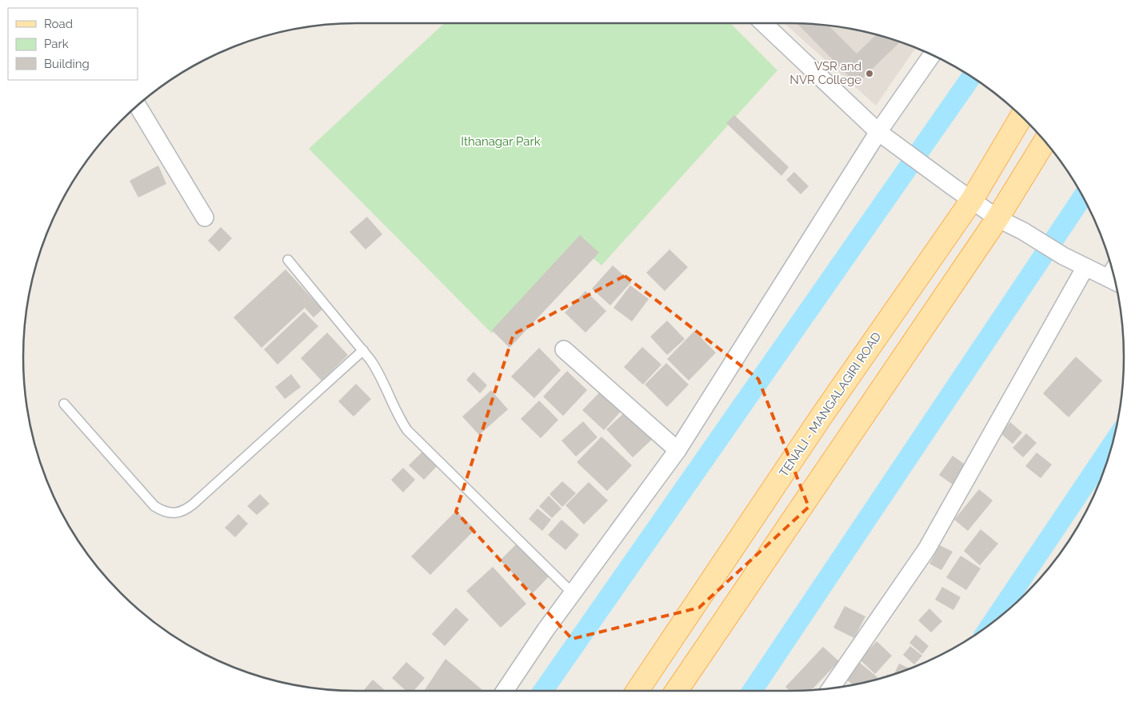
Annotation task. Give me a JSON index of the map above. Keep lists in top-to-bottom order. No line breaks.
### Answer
{"streets":{"main road":["TENALI - MANGALAGIRI ROAD"]},"parks":["Ithanagar Park"],"places":["VSR and NVR College"],"legend":["Road","Park","Building"]}
